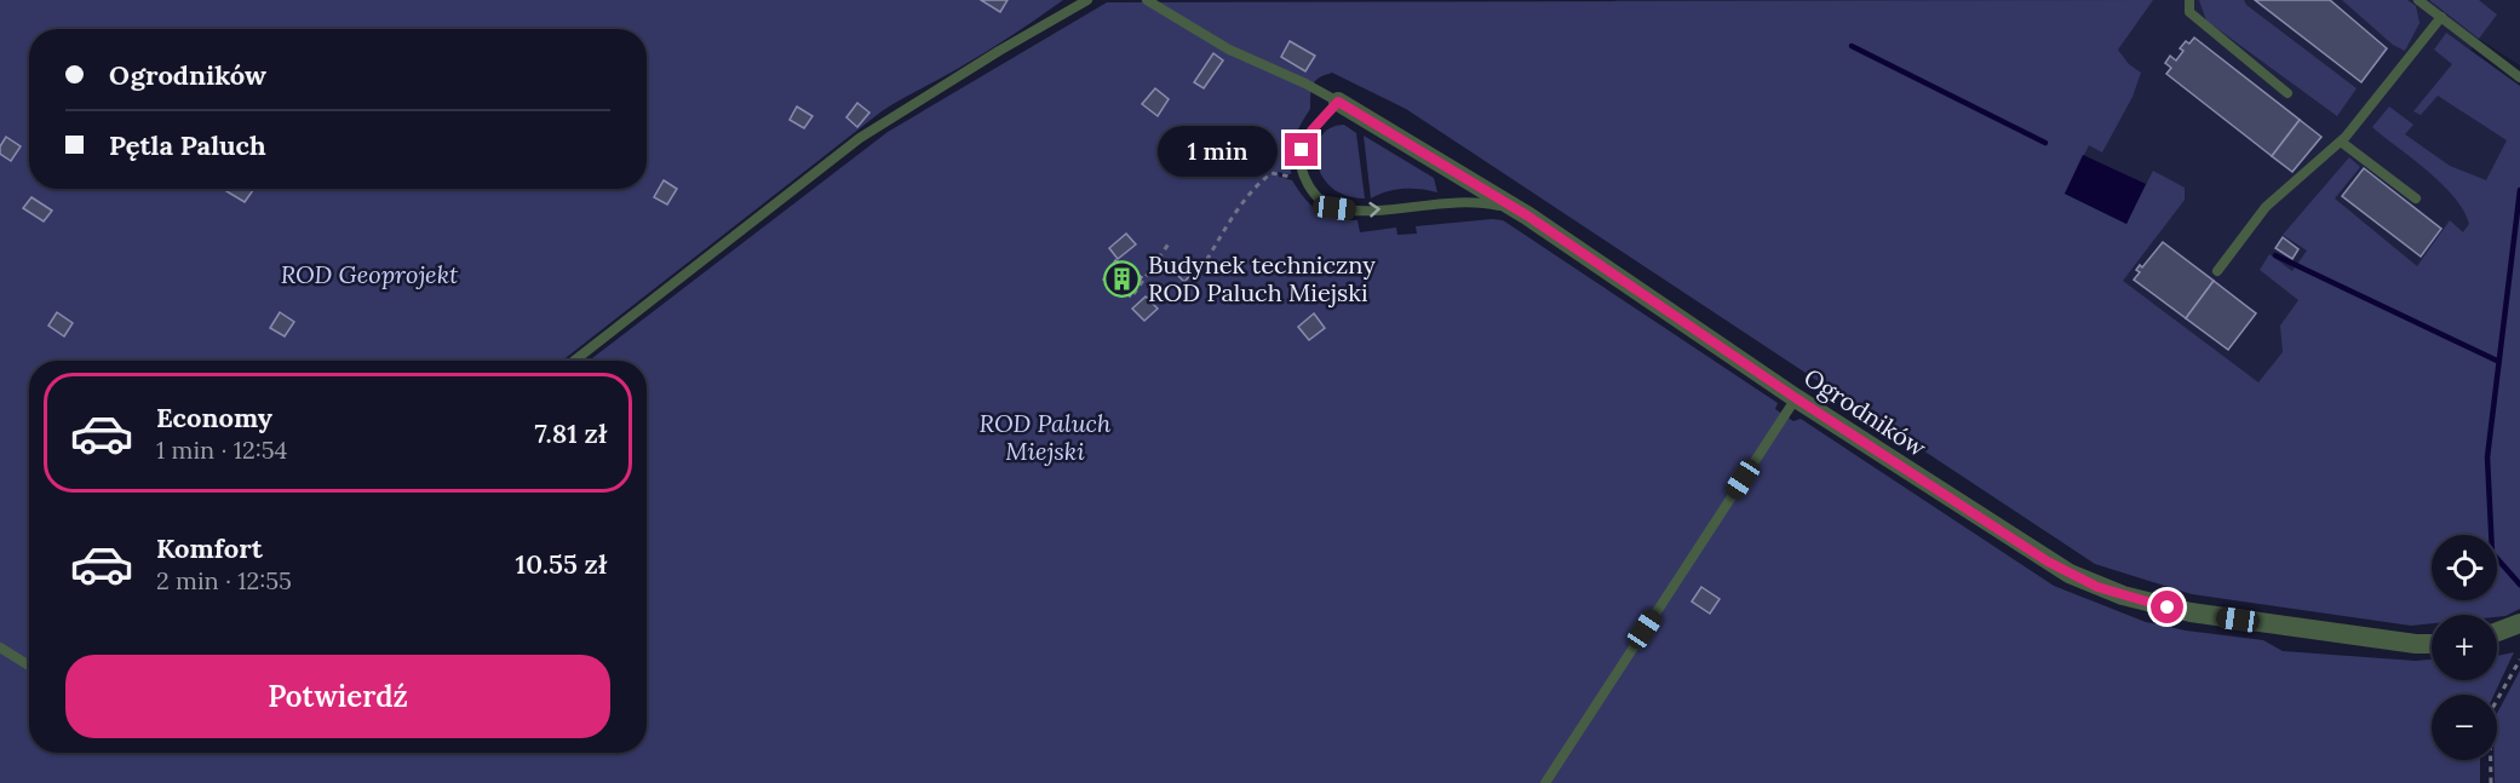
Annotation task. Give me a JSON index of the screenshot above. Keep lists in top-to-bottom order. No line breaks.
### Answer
{"streets":{"street":["Ogrodników"]},"parks":["ROD Geoprojekt","ROD Paluch Miejski"],"places":{"building":["Budynek techniczny ROD Paluch Miejski"]},"page":{"banner":["Ogrodników","Pętla Paluch"],"bubble":"1 min","list":[{"name":"Economy","note":"1 min · 12:54","value":"7.81 zł"},{"name":"Komfort","note":"2 min · 12:55","value":"10.55 zł"}],"map_buttons":["+","−"],"buttons":"Potwierdź"}}
